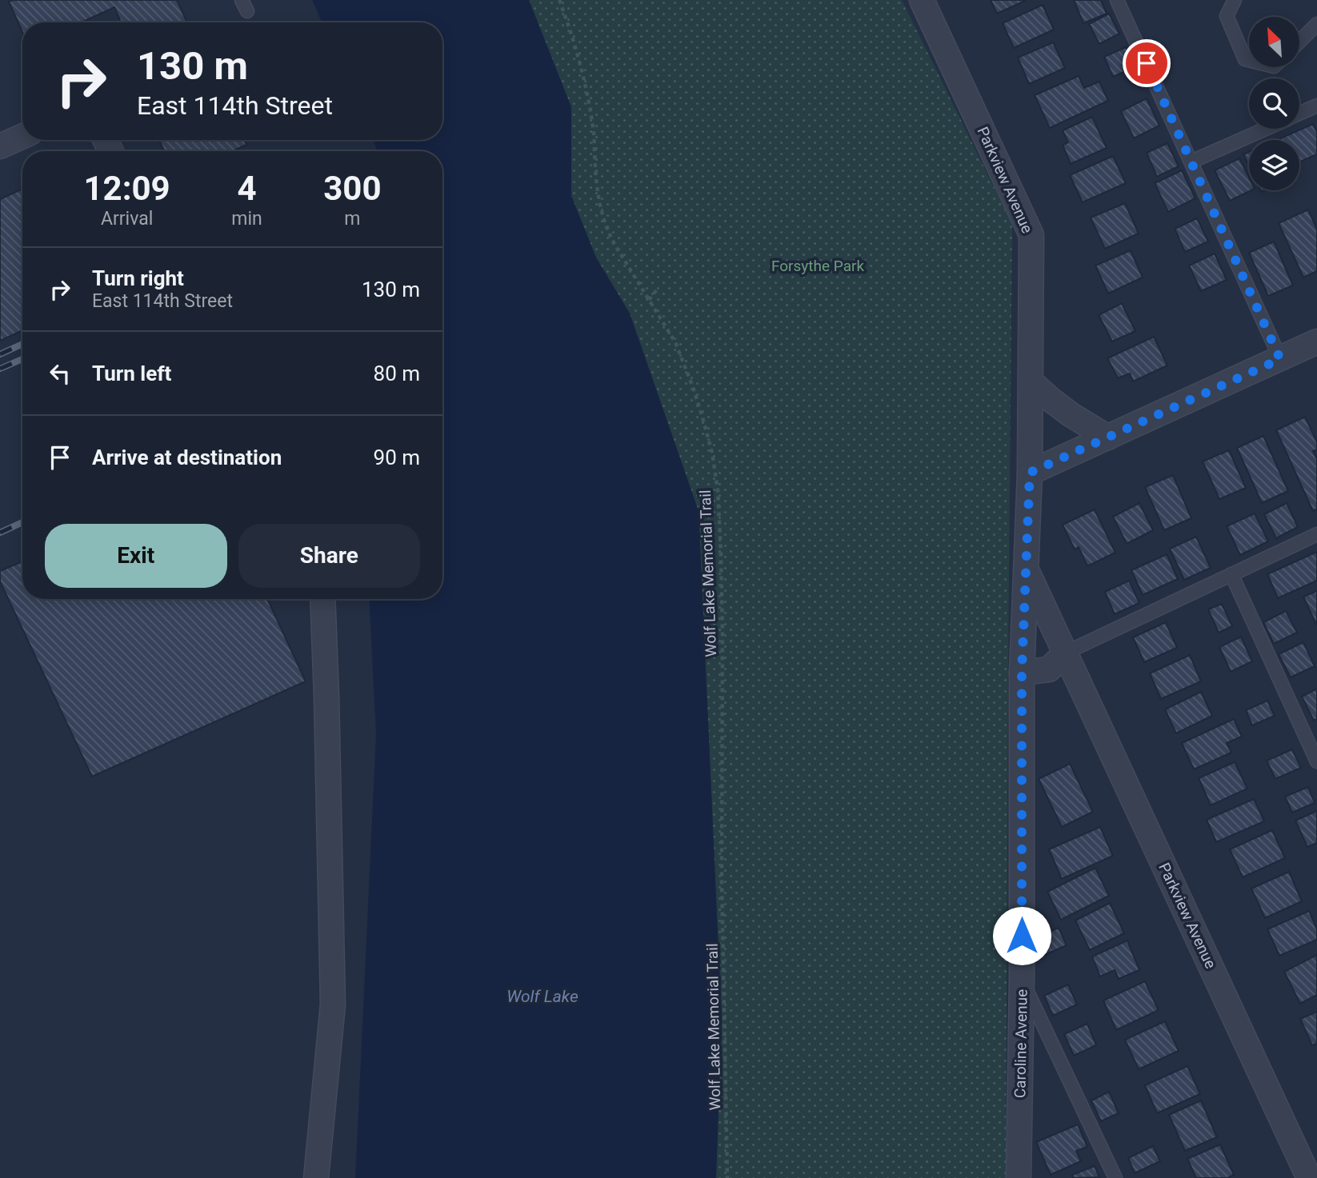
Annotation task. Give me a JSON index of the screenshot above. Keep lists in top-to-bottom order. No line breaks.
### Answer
{"streets":{"street":["Parkview Avenue","Caroline Avenue"],"path":["Wolf Lake Memorial Trail"]},"crossings":[["Parkview Avenue","Caroline Avenue"]],"water":["Wolf Lake"],"parks":["Forsythe Park"],"north":"top left","page":{"turn":["130 m","East 114th Street"],"eta":["12:09","Arrival","4","min","300","m"],"list":[{"name":"Turn right","note":"East 114th Street","value":"130 m"},{"name":"Turn left","value":"80 m"},{"name":"Arrive at destination","value":"90 m"}],"buttons":["Exit","Share"]}}
